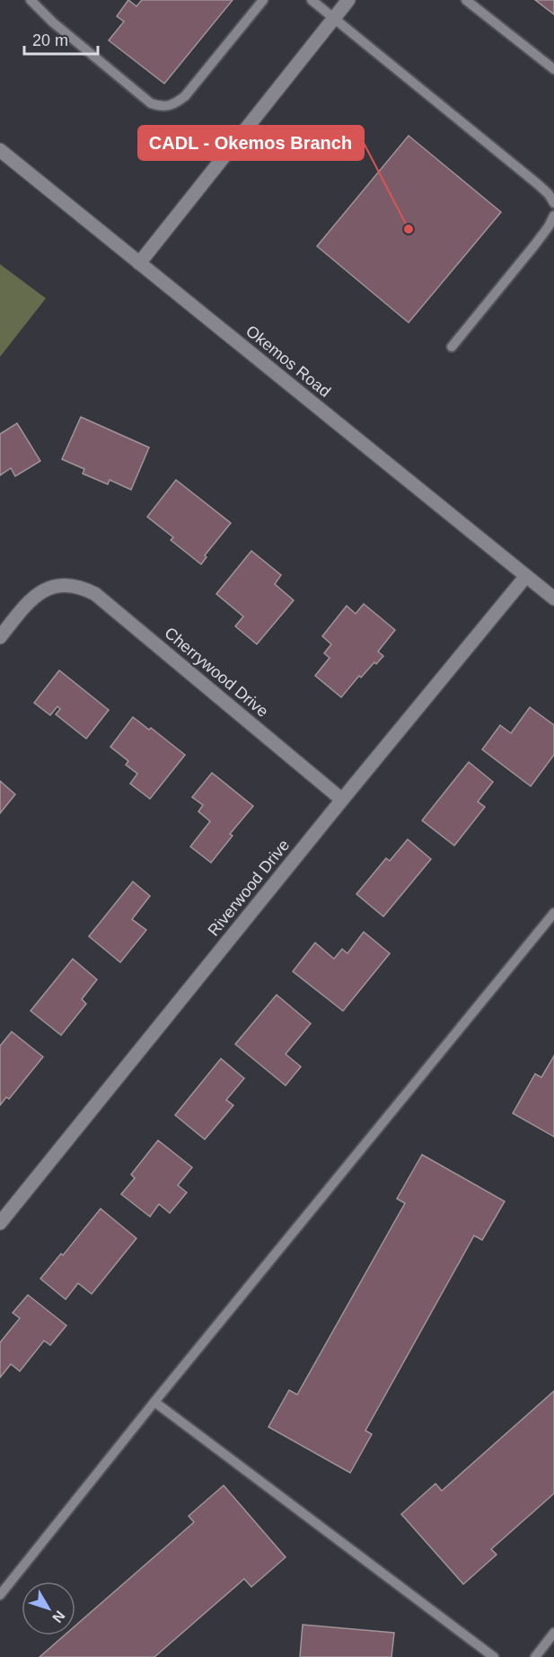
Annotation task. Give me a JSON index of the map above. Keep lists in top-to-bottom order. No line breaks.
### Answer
{"streets":{"street":["Okemos Road","Cherrywood Drive","Riverwood Drive"]},"crossings":[["Okemos Road","Riverwood Drive"],["Cherrywood Drive","Riverwood Drive"]],"places":["CADL - Okemos Branch"],"scale_bar":"20 m","north":"bottom right"}
